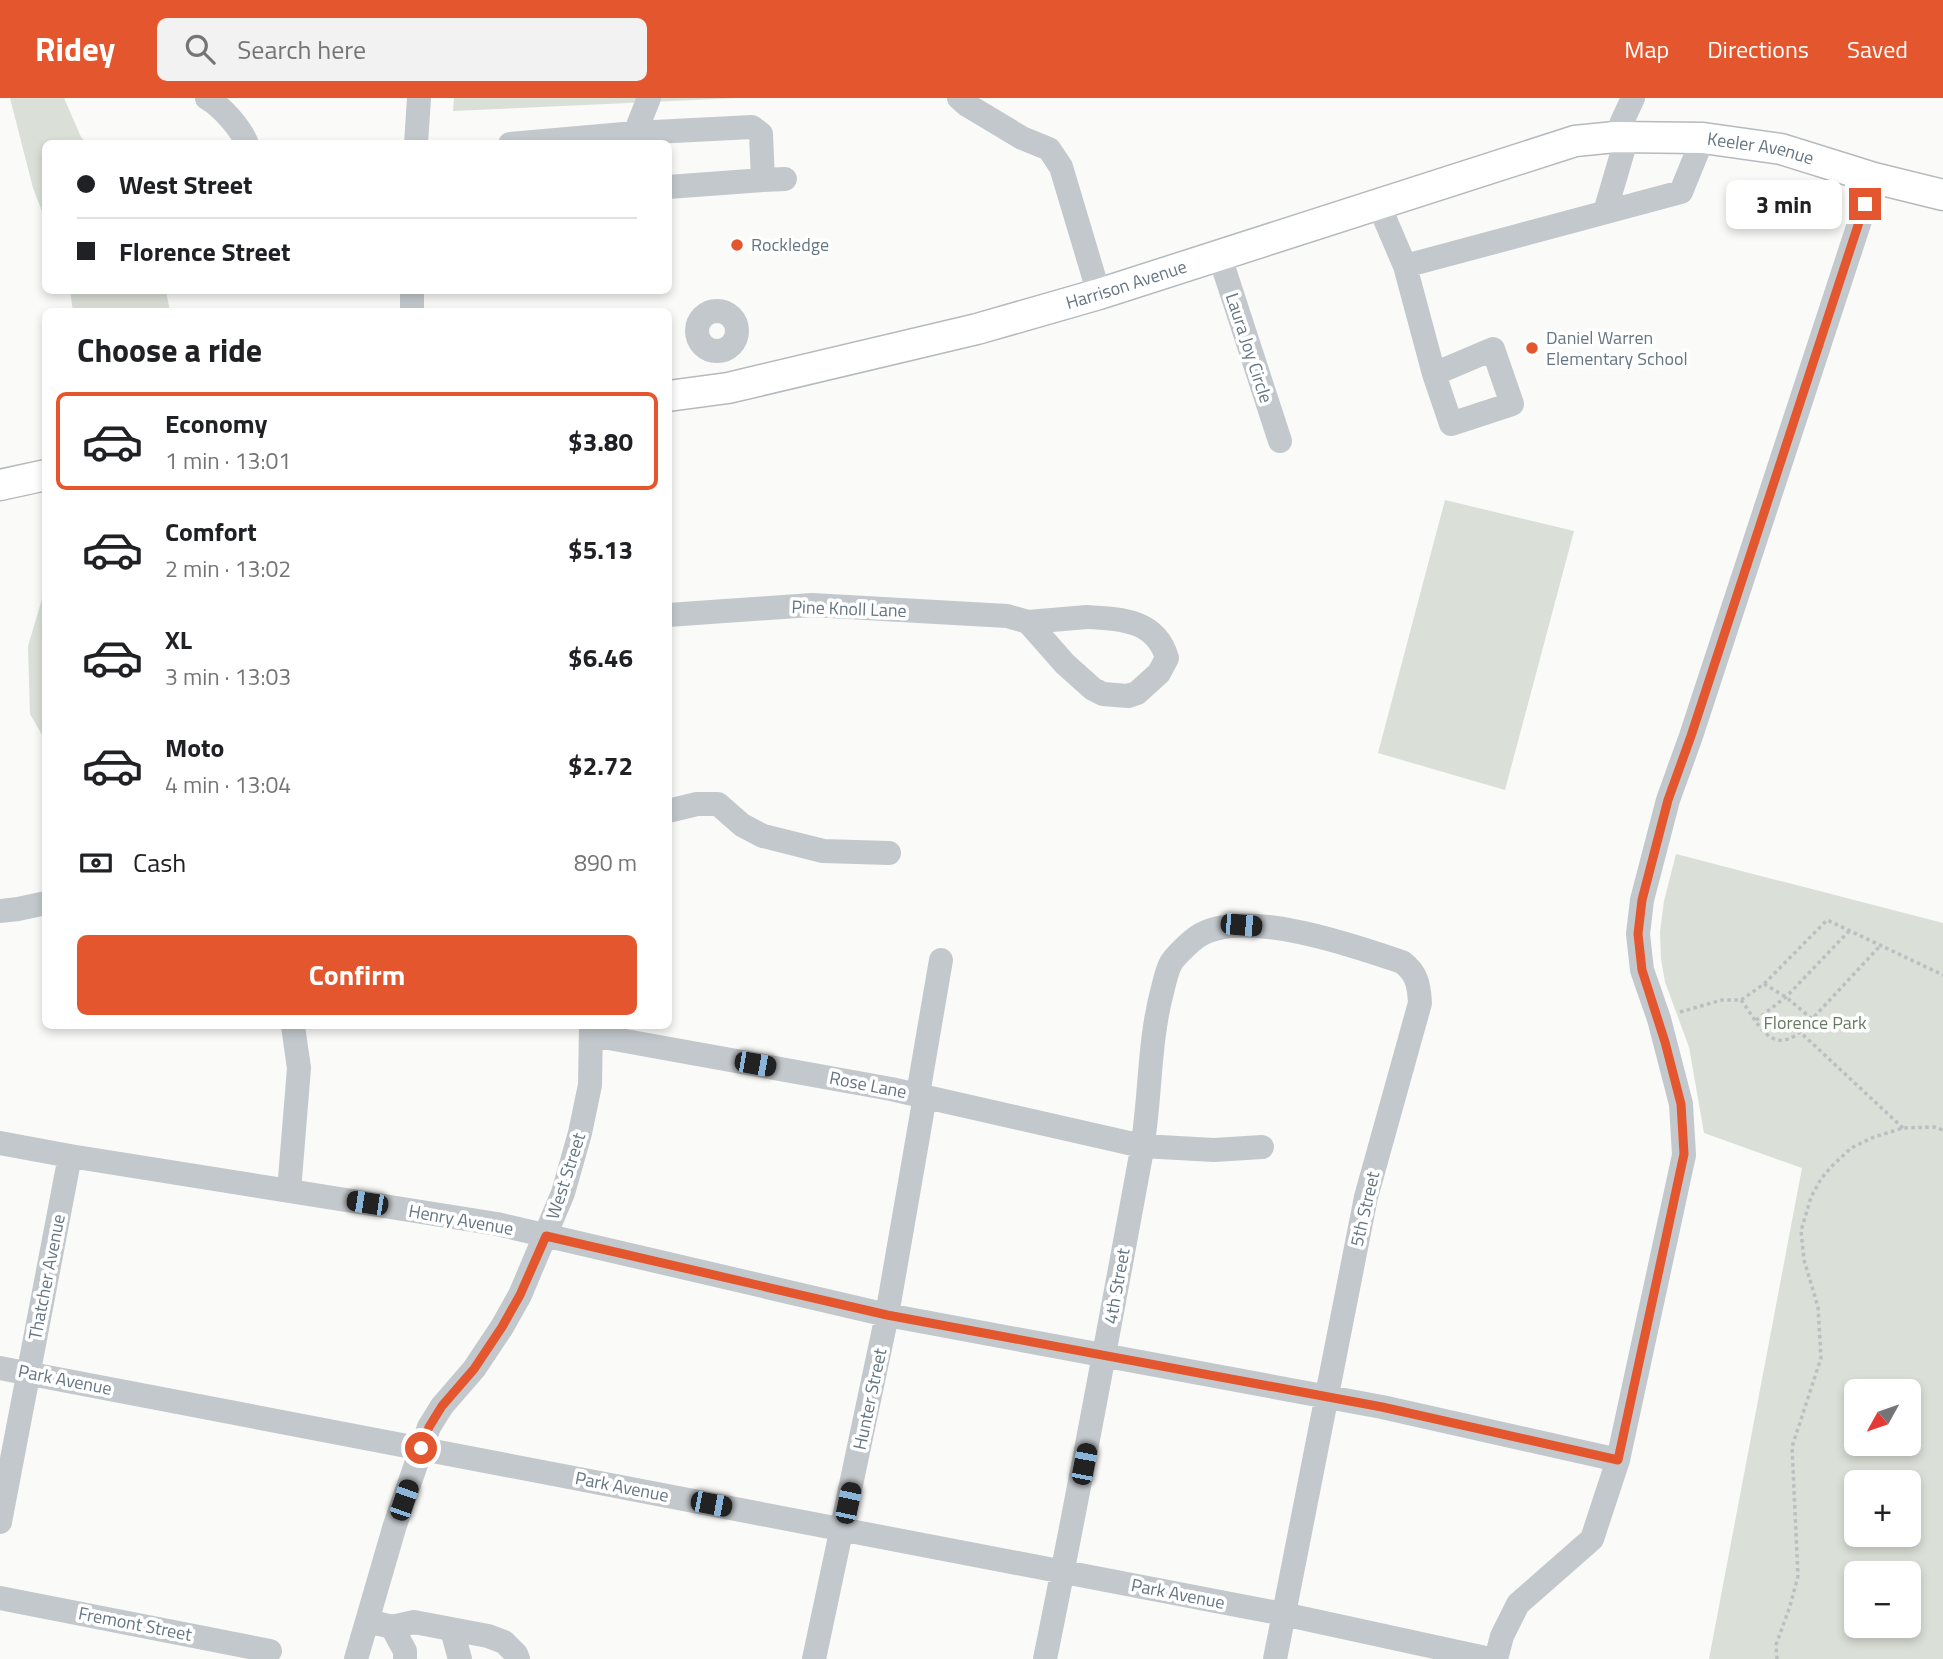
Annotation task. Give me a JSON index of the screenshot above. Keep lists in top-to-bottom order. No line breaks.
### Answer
{"streets":{"main road":["Keeler Avenue","Harrison Avenue"],"street":["Laura Joy Circle","Pine Knoll Lane","Rose Lane","West Street","5th Street","Henry Avenue","Thatcher Avenue","4th Street","Park Avenue","Hunter Street","Fremont Street"]},"crossings":[["Keeler Avenue","Harrison Avenue"],["Harrison Avenue","Laura Joy Circle"],["Rose Lane","West Street"],["Rose Lane","4th Street"],["Rose Lane","Hunter Street"],["West Street","Henry Avenue"],["West Street","Park Avenue"],["5th Street","Henry Avenue"],["5th Street","4th Street"],["5th Street","Park Avenue"],["Henry Avenue","Thatcher Avenue"],["Henry Avenue","4th Street"],["Henry Avenue","Hunter Street"],["Thatcher Avenue","Park Avenue"],["4th Street","Park Avenue"],["Park Avenue","Hunter Street"]],"parks":["Florence Park"],"places":["Rockledge","Daniel Warren Elementary School"],"north":"bottom left","page":{"header":"Ridey","search":"Search here","nav":["Map","Directions","Saved"],"banner":["West Street","Florence Street"],"bubble":"3 min","heading":"Choose a ride","list":[{"name":"Economy","note":"1 min · 13:01","value":"$3.80"},{"name":"Comfort","note":"2 min · 13:02","value":"$5.13"},{"name":"XL","note":"3 min · 13:03","value":"$6.46"},{"name":"Moto","note":"4 min · 13:04","value":"$2.72"}],"pay":["Cash","890 m"],"buttons":"Confirm","map_buttons":["+","−"]}}
